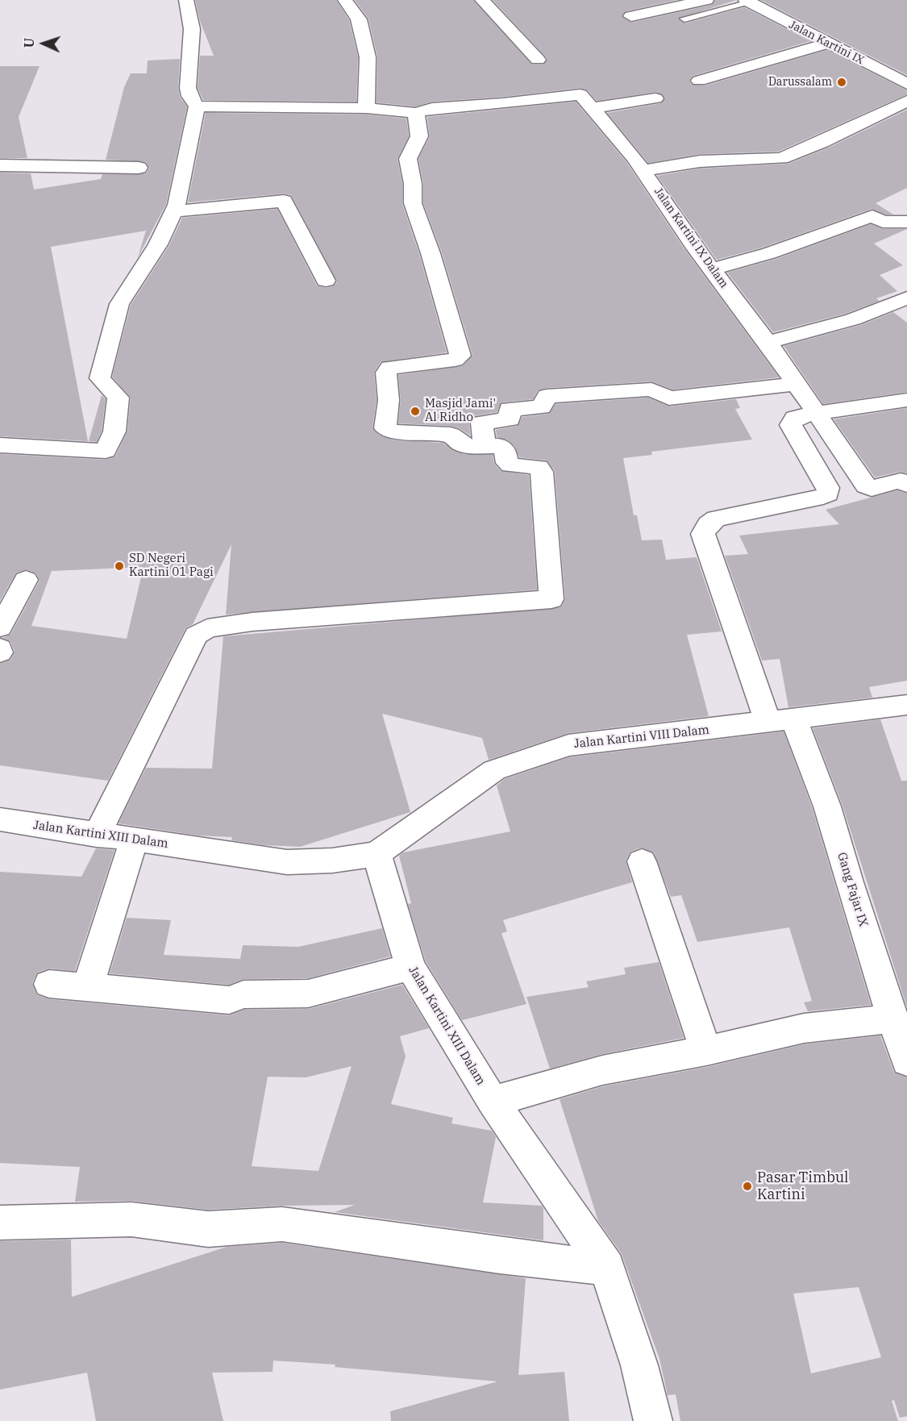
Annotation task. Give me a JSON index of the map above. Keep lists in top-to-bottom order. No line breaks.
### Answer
{"streets":{"street":["Jalan Kartini IX","Jalan Kartini IX Dalam","Jalan Kartini VIII Dalam","Jalan Kartini XIII Dalam","Gang Fajar IX"]},"crossings":[["Jalan Kartini IX Dalam","Gang Fajar IX"],["Jalan Kartini VIII Dalam","Jalan Kartini XIII Dalam"],["Jalan Kartini VIII Dalam","Gang Fajar IX"]],"places":["Darussalam","Masjid Jami' Al Ridho","SD Negeri Kartini 01 Pagi","Pasar Timbul Kartini"],"north":"left"}
